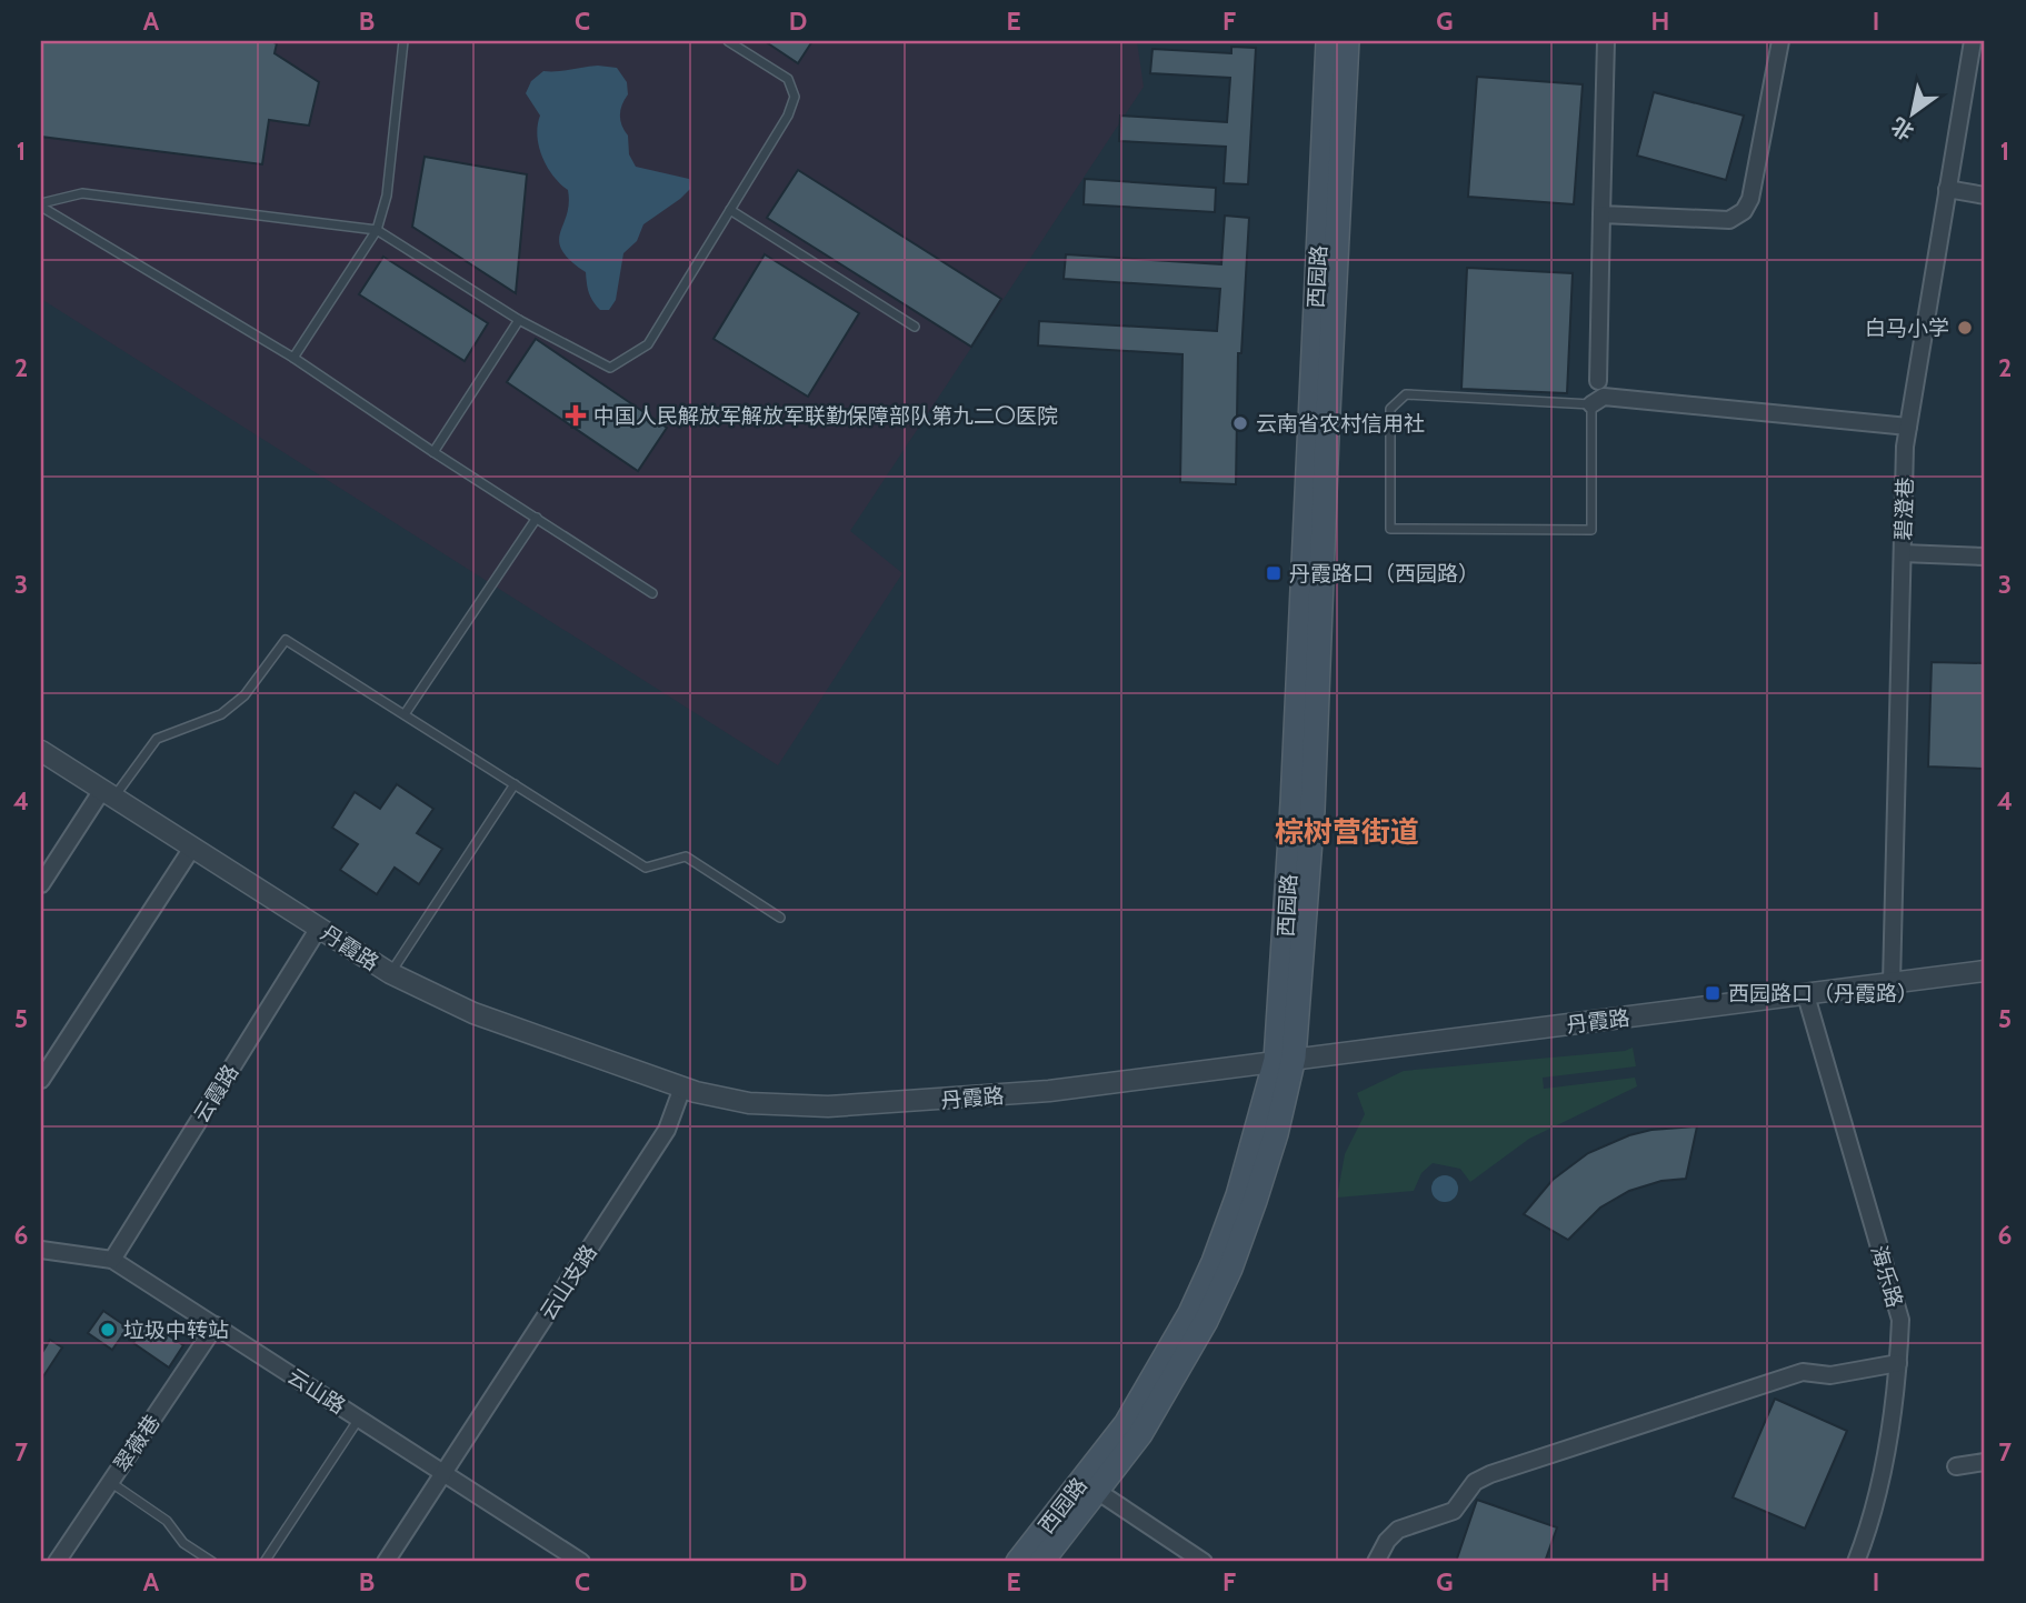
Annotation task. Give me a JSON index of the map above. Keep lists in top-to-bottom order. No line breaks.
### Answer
{"streets":{"main road":["西园路"],"street":["碧澄巷","丹霞路","云霞路","海乐路","云山支路","云山路","翠薇巷"]},"crossings":[["西园路","丹霞路"],["碧澄巷","丹霞路"],["丹霞路","云霞路"],["丹霞路","海乐路"],["丹霞路","云山支路"],["云霞路","云山路"],["云山支路","云山路"],["云山路","翠薇巷"]],"districts":["棕树营街道"],"places":{"other":["白马小学","云南省农村信用社","垃圾中转站"],"health":["中国人民解放军解放军联勤保障部队第九二〇医院"],"transit":["丹霞路口（西园路）","西园路口（丹霞路）"]},"north":"bottom left","grid":{"columns":["A","B","C","D","E","F","G","H","I"],"rows":["1","2","3","4","5","6","7"]}}
